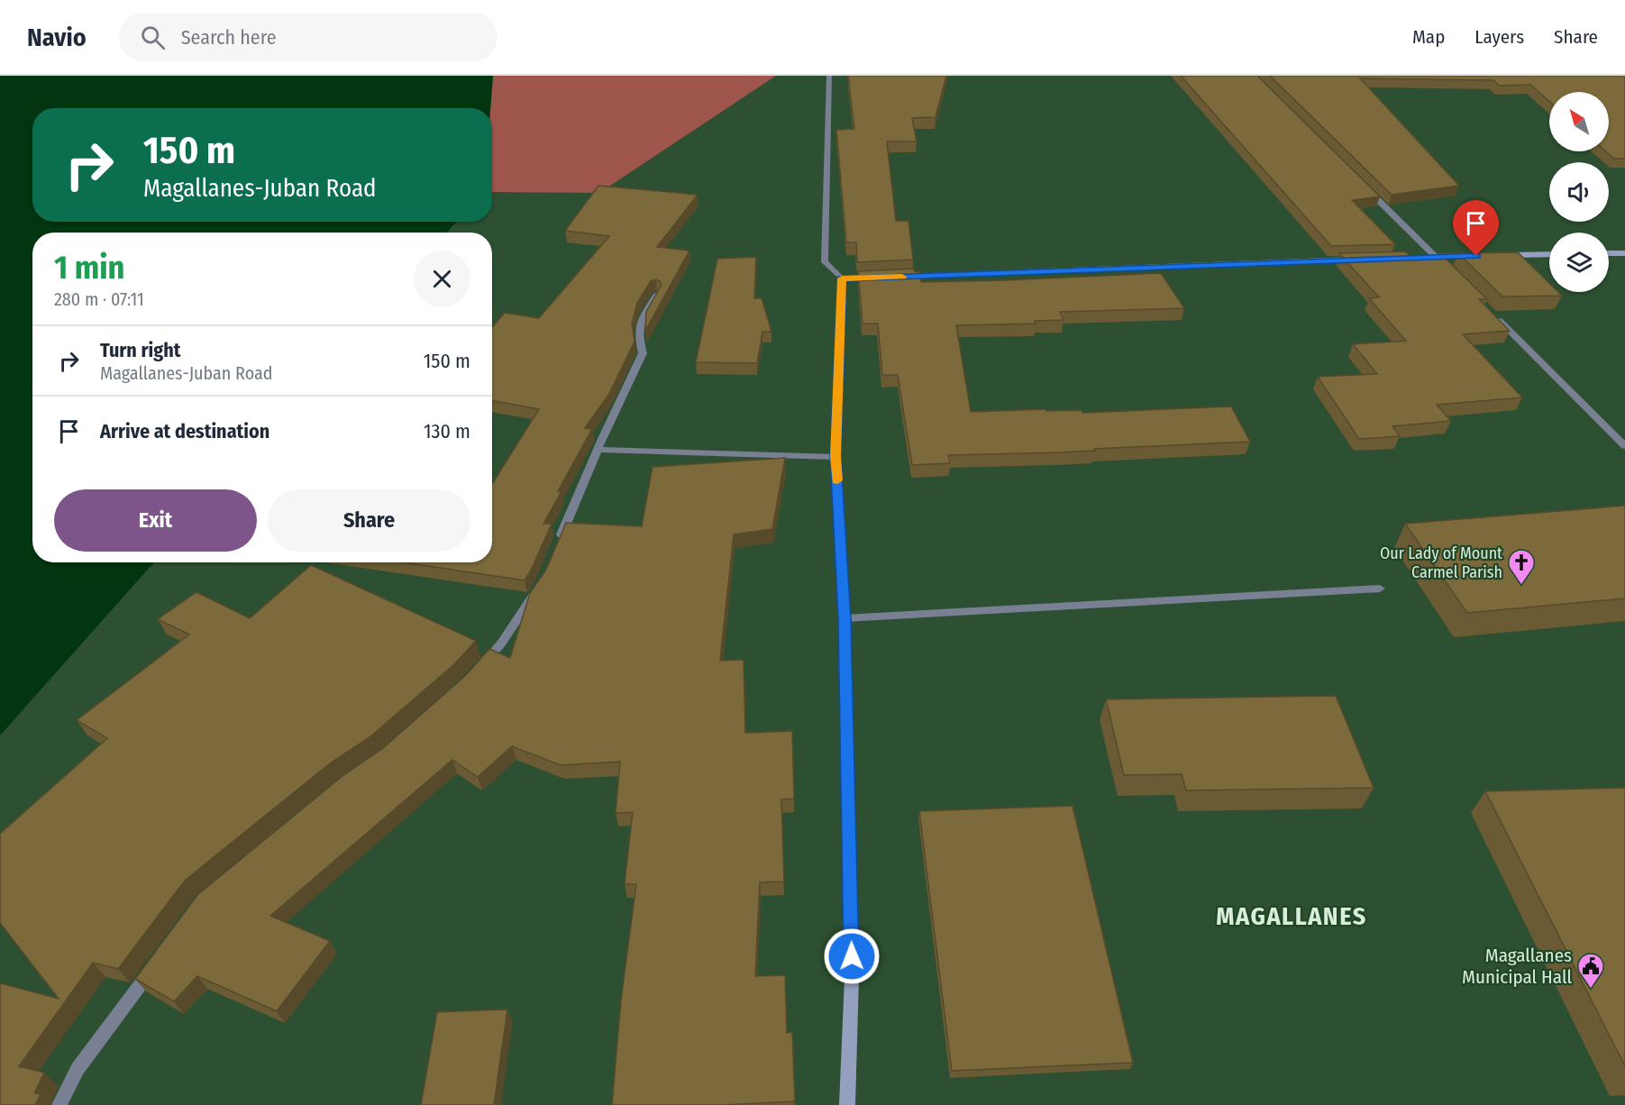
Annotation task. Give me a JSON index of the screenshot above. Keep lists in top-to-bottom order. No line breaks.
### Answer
{"districts":["MAGALLANES"],"places":{"church":["Our Lady of Mount Carmel Parish"],"public building":["Magallanes Municipal Hall"]},"north":"top left","page":{"header":"Navio","search":"Search here","nav":["Map","Layers","Share"],"turn":["150 m","Magallanes-Juban Road"],"heading":["1 min","280 m · 07:11"],"list":[{"name":"Turn right","note":"Magallanes-Juban Road","value":"150 m"},{"name":"Arrive at destination","value":"130 m"}],"buttons":["Exit","Share"]}}
